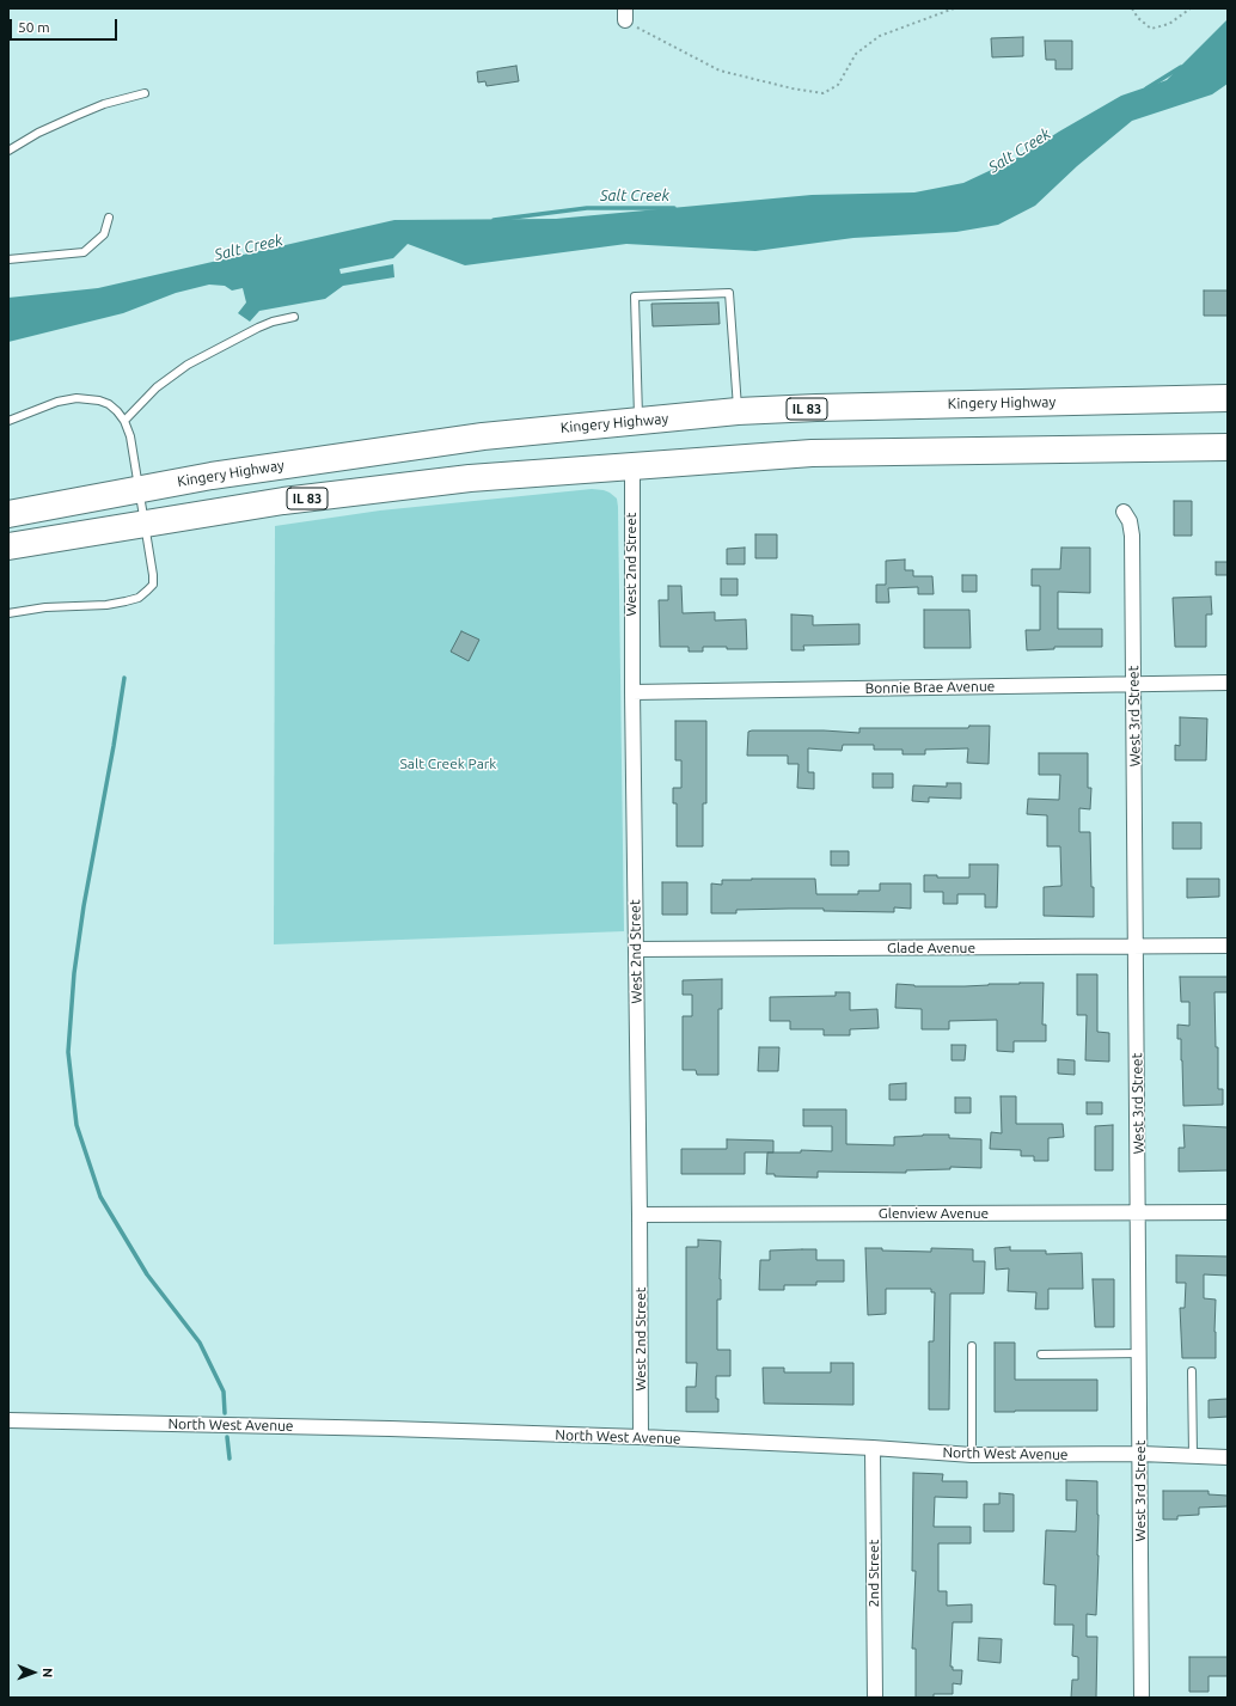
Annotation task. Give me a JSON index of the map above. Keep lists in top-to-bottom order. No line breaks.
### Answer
{"streets":{"highway":["Kingery Highway","IL 83"],"street":["West 2nd Street","Bonnie Brae Avenue","West 3rd Street","Glade Avenue","Glenview Avenue","North West Avenue","2nd Street"]},"crossings":[["IL 83","West 2nd Street"],["West 2nd Street","Bonnie Brae Avenue"],["West 2nd Street","Glade Avenue"],["West 2nd Street","Glenview Avenue"],["West 2nd Street","North West Avenue"],["Bonnie Brae Avenue","West 3rd Street"],["West 3rd Street","Glade Avenue"],["West 3rd Street","Glenview Avenue"],["West 3rd Street","North West Avenue"],["North West Avenue","2nd Street"]],"water":["Salt Creek"],"parks":["Salt Creek Park"],"scale_bar":"50 m","north":"right"}
